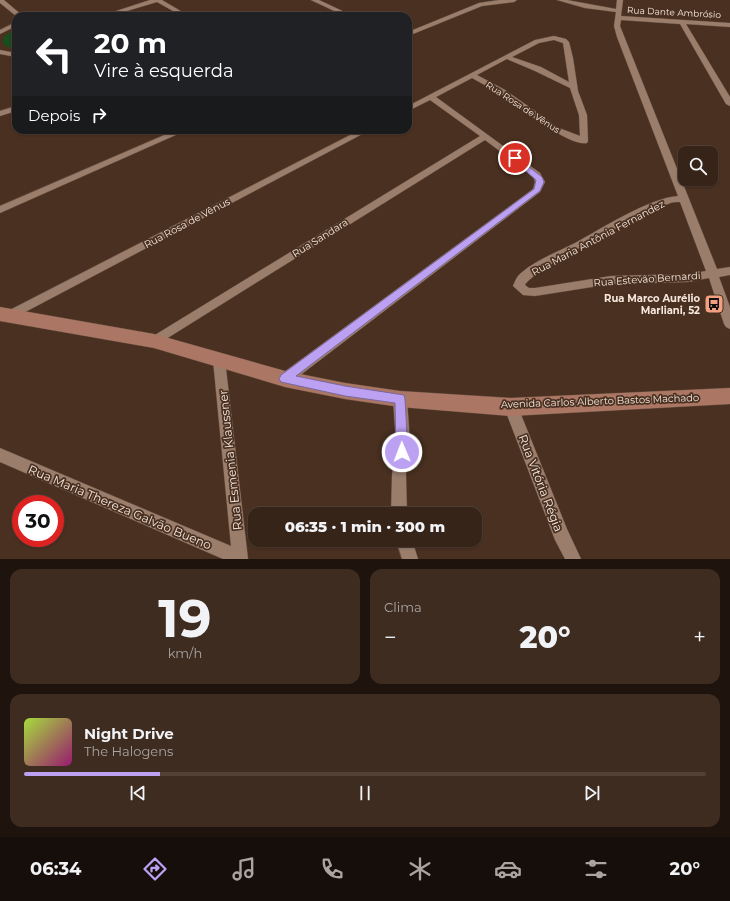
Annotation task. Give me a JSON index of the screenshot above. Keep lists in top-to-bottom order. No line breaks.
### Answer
{"streets":{"street":["Rua Dante Ambrósio","Rua Rosa de Vênus","Rua Sandara","Rua Maria Antônia Fernandez","Rua Estevão Bernardi","Avenida Carlos Alberto Bastos Machado","Rua Esmenia Klaussner","Rua Vitória Régia","Rua Maria Thereza Galvão Bueno"]},"crossings":[["Rua Rosa de Vênus","Avenida Carlos Alberto Bastos Machado"],["Rua Sandara","Avenida Carlos Alberto Bastos Machado"],["Rua Maria Antônia Fernandez","Rua Estevão Bernardi"],["Avenida Carlos Alberto Bastos Machado","Rua Esmenia Klaussner"],["Avenida Carlos Alberto Bastos Machado","Rua Vitória Régia"],["Rua Esmenia Klaussner","Rua Maria Thereza Galvão Bueno"]],"places":{"bus stop":["Rua Marco Aurélio Marliani, 52"]},"page":{"turn":["20 m","Vire à esquerda"],"then":"Depois","limit":"30","trip":"06:35 · 1 min · 300 m","tile":[["19","km/h"],"Clima"],"heat":["−","20°","+"],"song":["Night Drive","The Halogens"],"tabs":["06:34","20°"]}}
